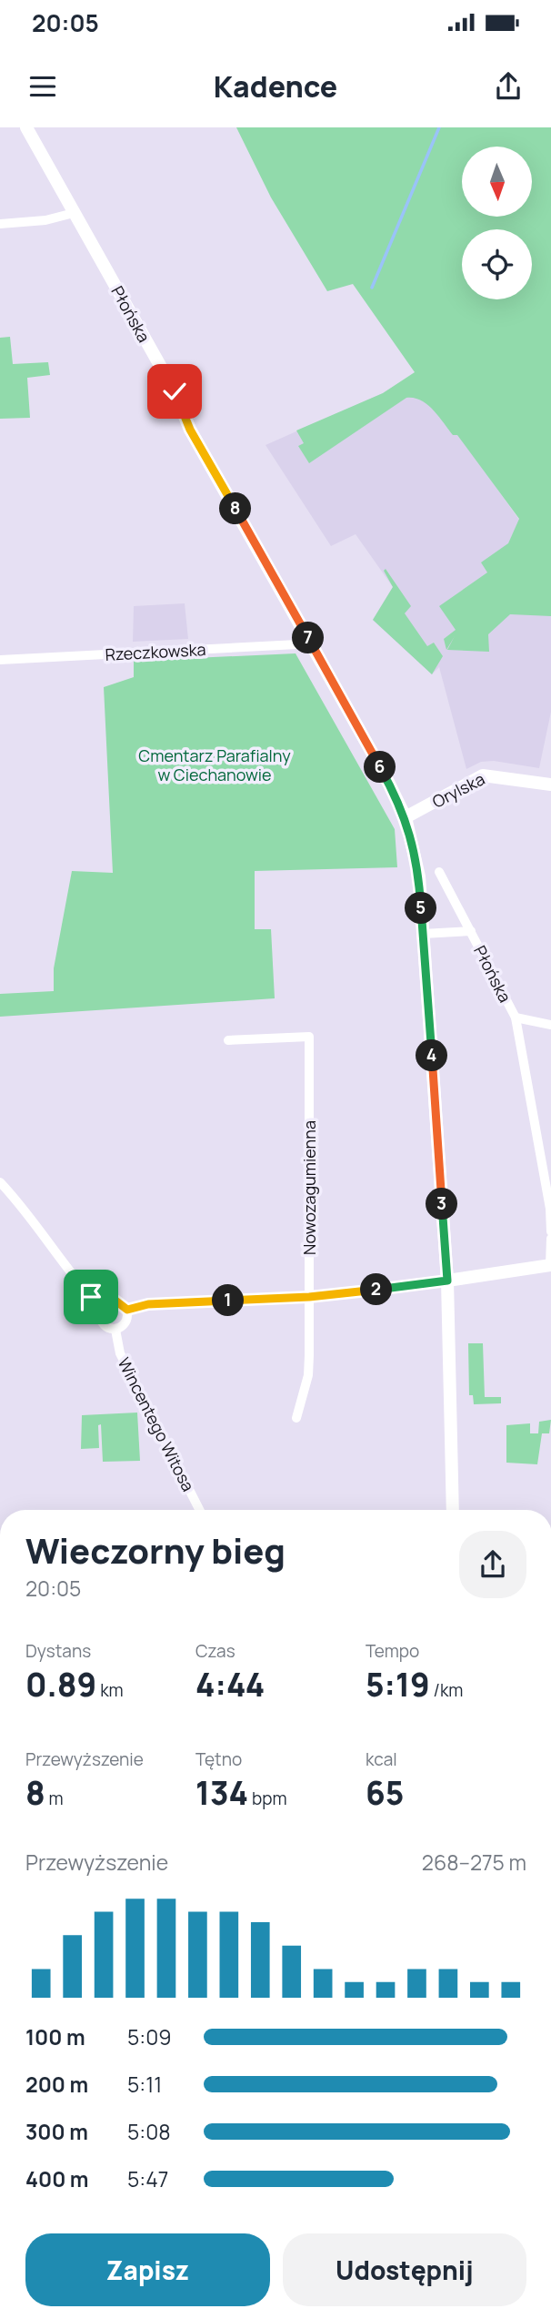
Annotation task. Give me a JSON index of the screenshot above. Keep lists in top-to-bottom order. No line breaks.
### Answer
{"streets":{"street":["Płońska","Rzeczkowska","Orylska","Nowozagumienna","Wincentego Witosa"]},"crossings":[["Płońska","Rzeczkowska"],["Płońska","Orylska"]],"parks":["Cmentarz Parafialny w Ciechanowie"],"north":"bottom","page":{"status":"20:05","header":"Kadence","pins":["8","7","6","5","4","3","2","1"],"heading":["Wieczorny bieg","20:05"],"stats":[["Dystans","0.89 km"],["Czas","4:44"],["Tempo","5:19 /km"],["Przewyższenie","8 m"],["Tętno","134 bpm"],["kcal","65"]],"chart":["Przewyższenie","268–275 m"],"list":[{"name":"100 m","note":"5:09"},{"name":"200 m","note":"5:11"},{"name":"300 m","note":"5:08"},{"name":"400 m","note":"5:47"}],"buttons":["Zapisz","Udostępnij"]}}
